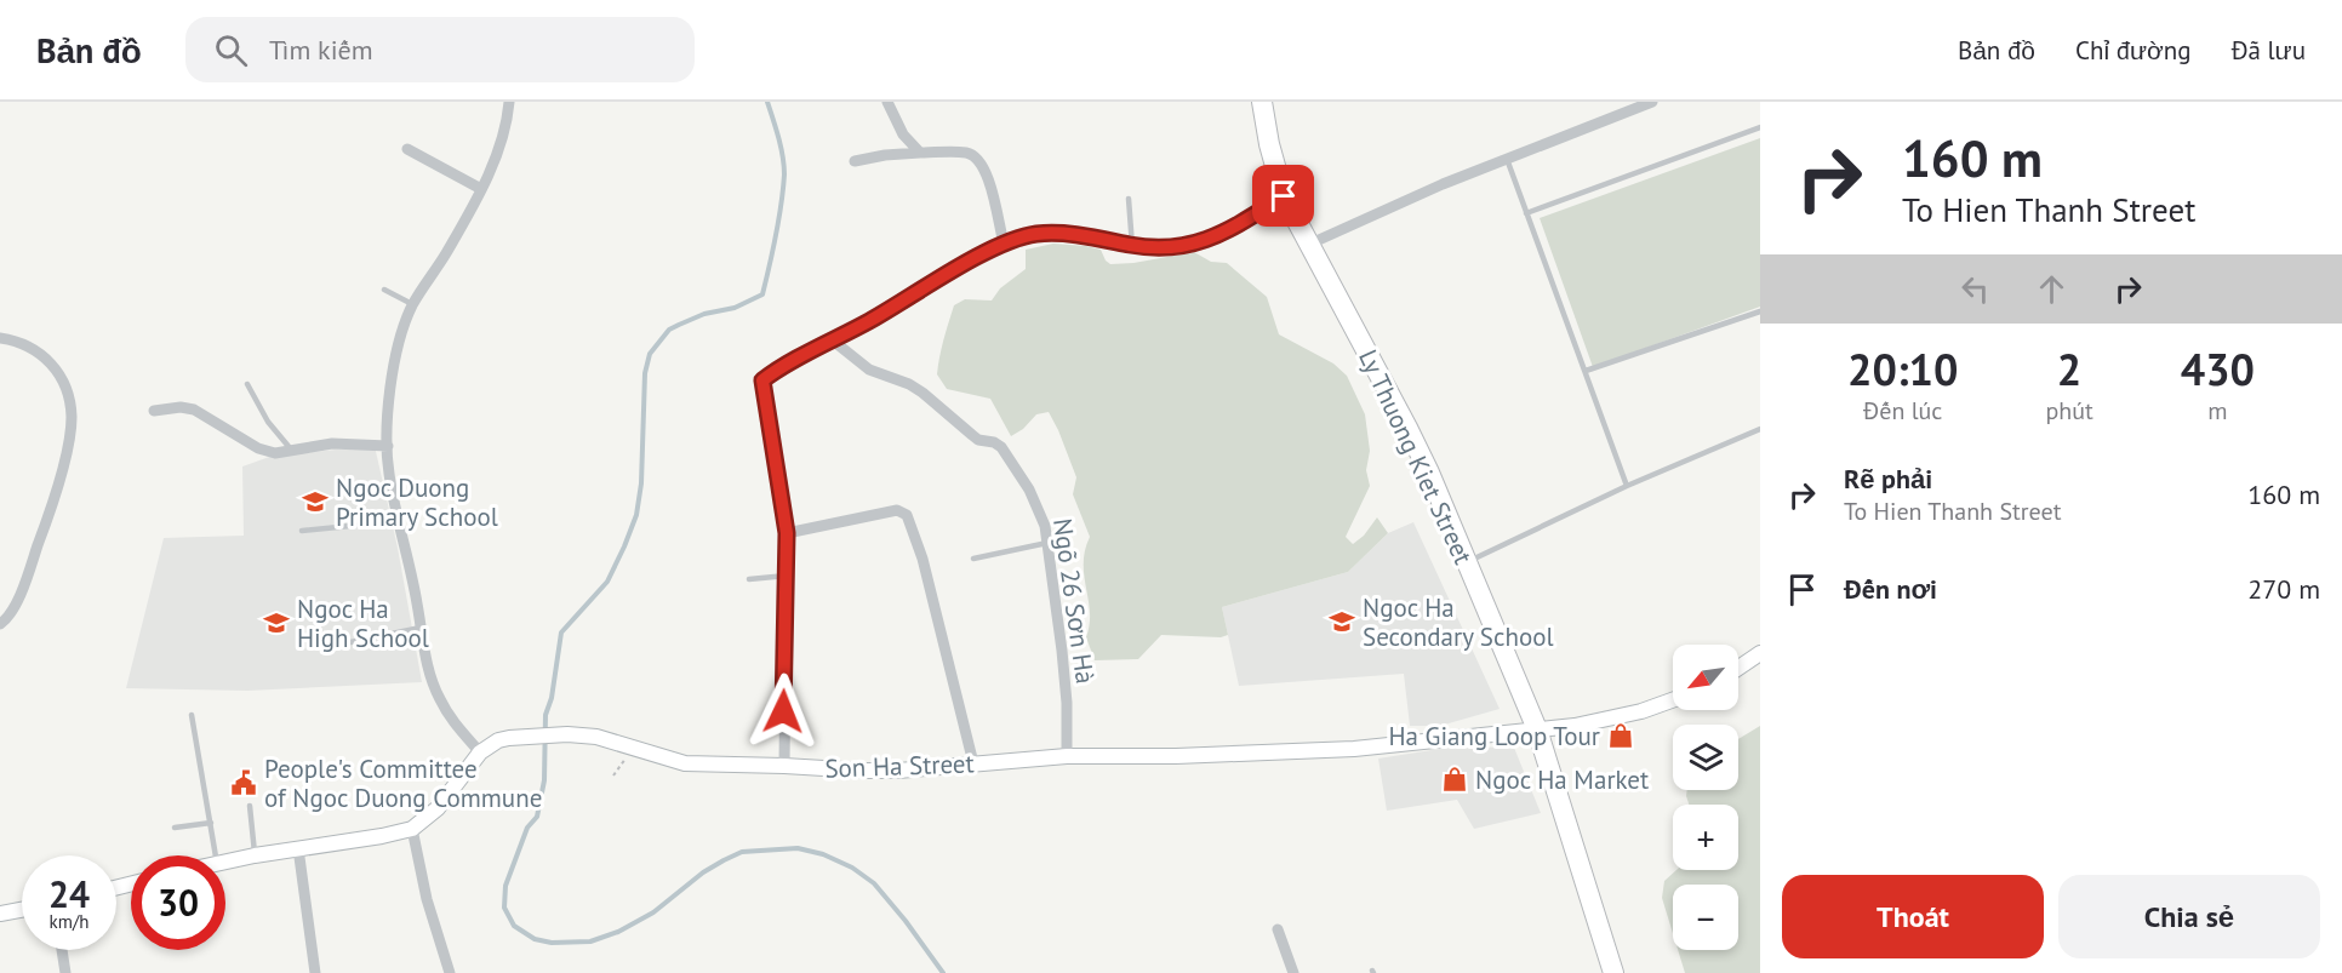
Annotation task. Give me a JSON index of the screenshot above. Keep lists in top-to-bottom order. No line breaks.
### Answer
{"streets":{"highway":["Ly Thuong Kiet Street"],"street":["Ngõ 26 Sơn Hà","Son Ha Street"]},"crossings":[["Ly Thuong Kiet Street","Son Ha Street"],["Ngõ 26 Sơn Hà","Son Ha Street"]],"places":{"school or university":["Ngoc Duong Primary School","Ngoc Ha Secondary School","Ngoc Ha High School"],"shop":["Ha Giang Loop Tour","Ngoc Ha Market"],"public building":["People's Committee of Ngoc Duong Commune"]},"north":"bottom left","page":{"header":"Bản đồ","search":"Tìm kiếm","nav":["Bản đồ","Chỉ đường","Đã lưu"],"turn":["160 m","To Hien Thanh Street"],"eta":["20:10","Đến lúc","2","phút","430","m"],"list":[{"name":"Rẽ phải","note":"To Hien Thanh Street","value":"160 m"},{"name":"Đến nơi","value":"270 m"}],"map_buttons":["+","−"],"speed":"24 km/h","limit":"30","buttons":["Thoát","Chia sẻ"]}}
